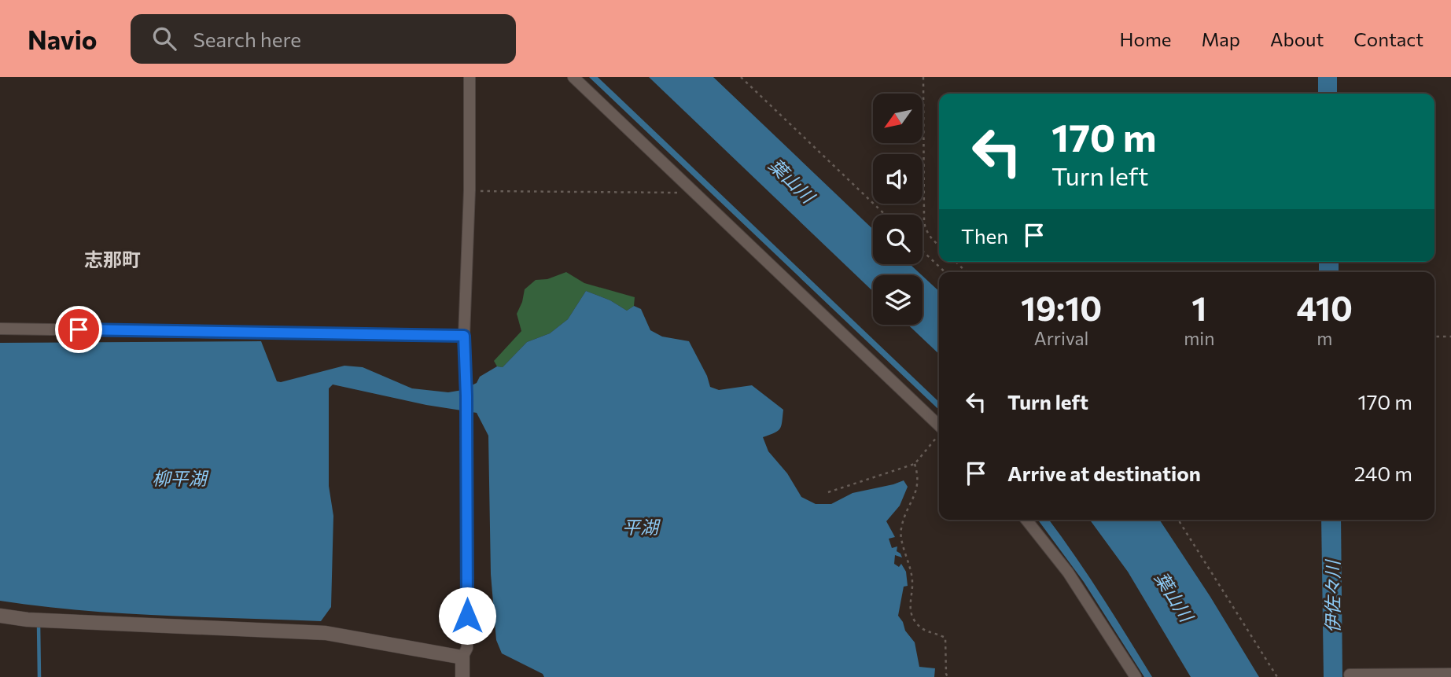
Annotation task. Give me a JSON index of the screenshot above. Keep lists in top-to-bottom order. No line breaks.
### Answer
{"districts":["志那町"],"water":["葉山川","柳平湖","平湖","伊佐々川"],"north":"bottom left","page":{"header":"Navio","search":"Search here","nav":["Home","Map","About","Contact"],"turn":["170 m","Turn left"],"then":"Then","eta":["19:10","Arrival","1","min","410","m"],"list":[{"name":"Turn left","value":"170 m"},{"name":"Arrive at destination","value":"240 m"}]}}
